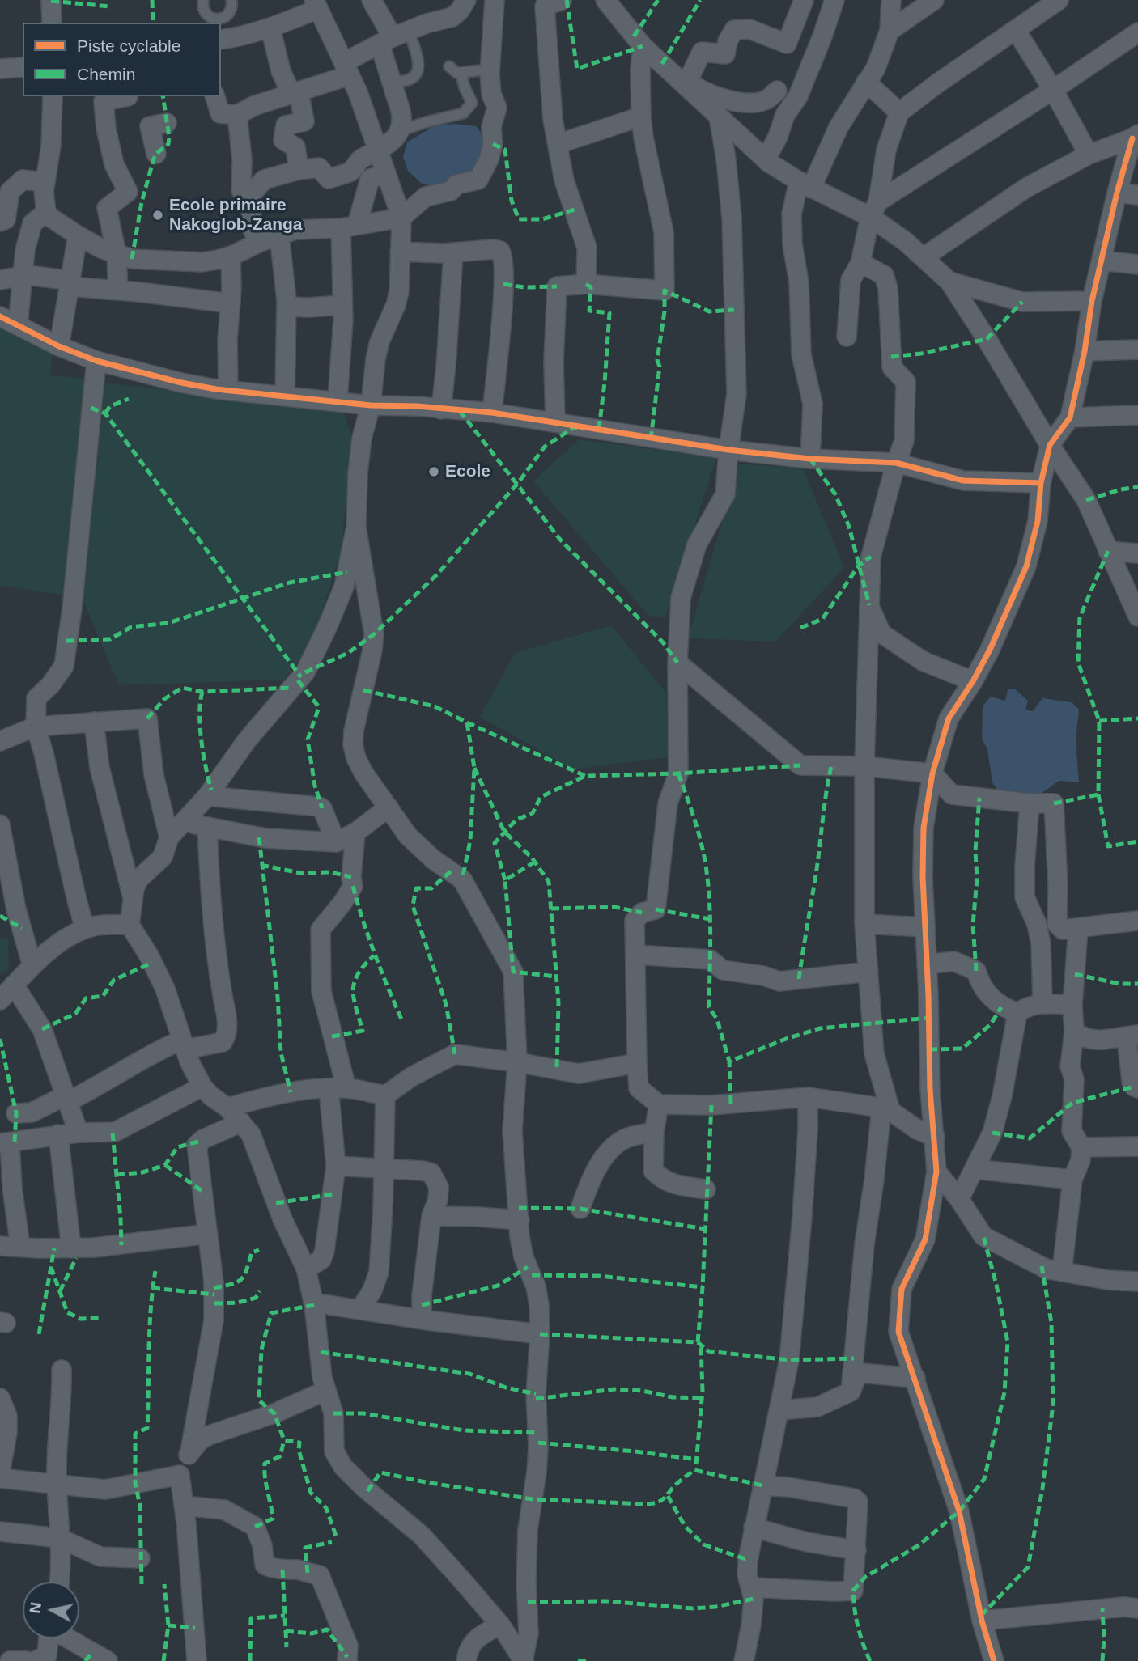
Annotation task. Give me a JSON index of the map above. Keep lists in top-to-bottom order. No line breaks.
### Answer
{"places":["Ecole primaire Nakoglob-Zanga","Ecole"],"legend":["Piste cyclable","Chemin"],"north":"left"}
